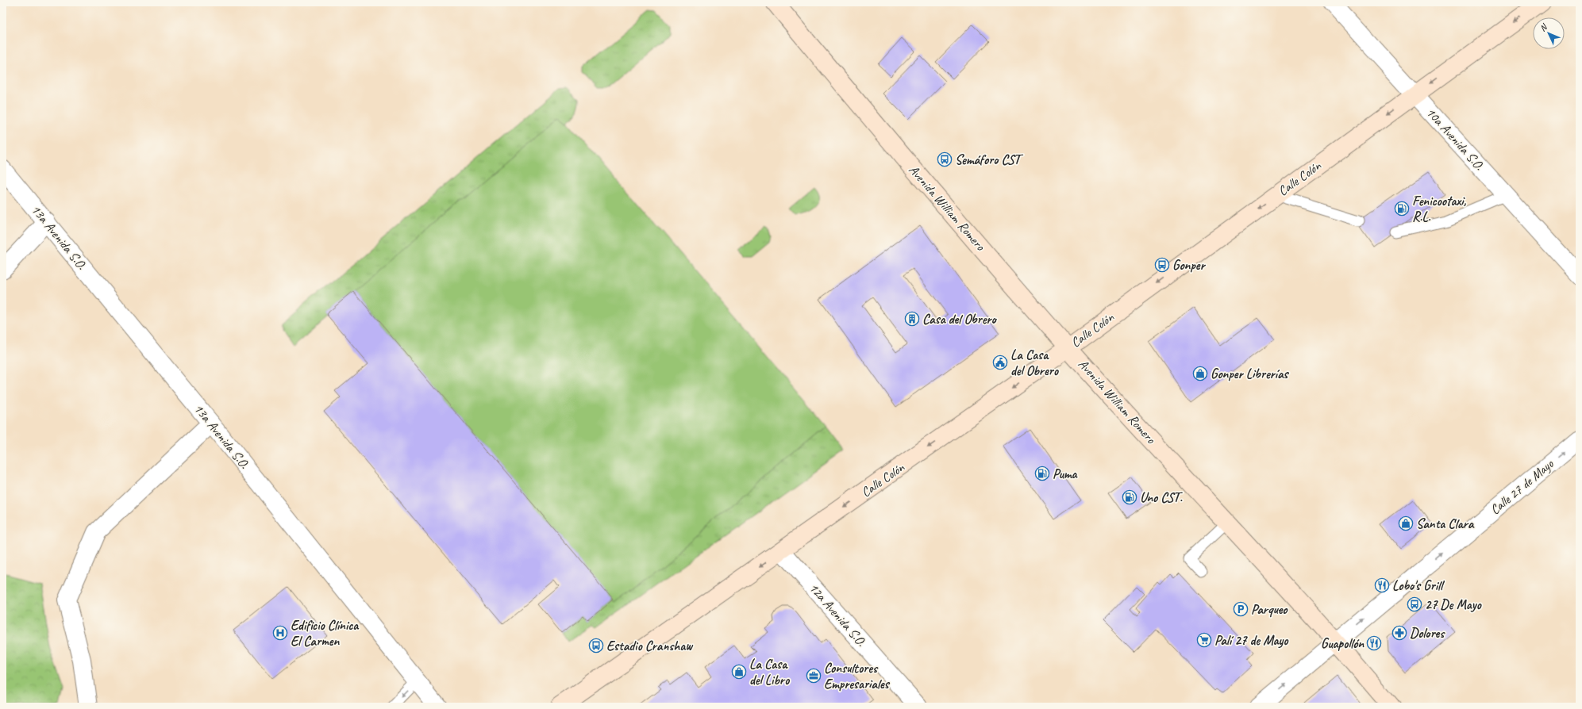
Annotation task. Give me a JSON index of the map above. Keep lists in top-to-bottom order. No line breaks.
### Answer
{"streets":{"main road":["Calle Colón","Avenida William Romero"],"street":["10a Avenida S.O.","13a Avenida S.O.","Calle 27 de Mayo","12a Avenida S.O."]},"crossings":[["10a Avenida S.O.","Calle Colón"],["Calle Colón","Avenida William Romero"],["Calle Colón","12a Avenida S.O."],["Avenida William Romero","Calle 27 de Mayo"]],"one_way":["Calle Colón","Calle 27 de Mayo"],"places":{"bus stop":["Semáforo CST","Gonper","27 De Mayo","Estadio Cranshaw"],"fuel station":["Fenicootaxi, R.L.","Puma","Uno CST."],"building":["Casa del Obrero"],"public building":["La Casa del Obrero"],"shop":["Gonper Librerías","Santa Clara","La Casa del Libro"],"restaurant":["Lobo's Grill","Guapollón"],"parking":["Parqueo"],"hospital":["Edificio Clínica El Carmen"],"pharmacy":["Dolores"],"supermarket":["Palí 27 de Mayo"],"office":["Consultores Empresariales"]},"north":"top left"}
